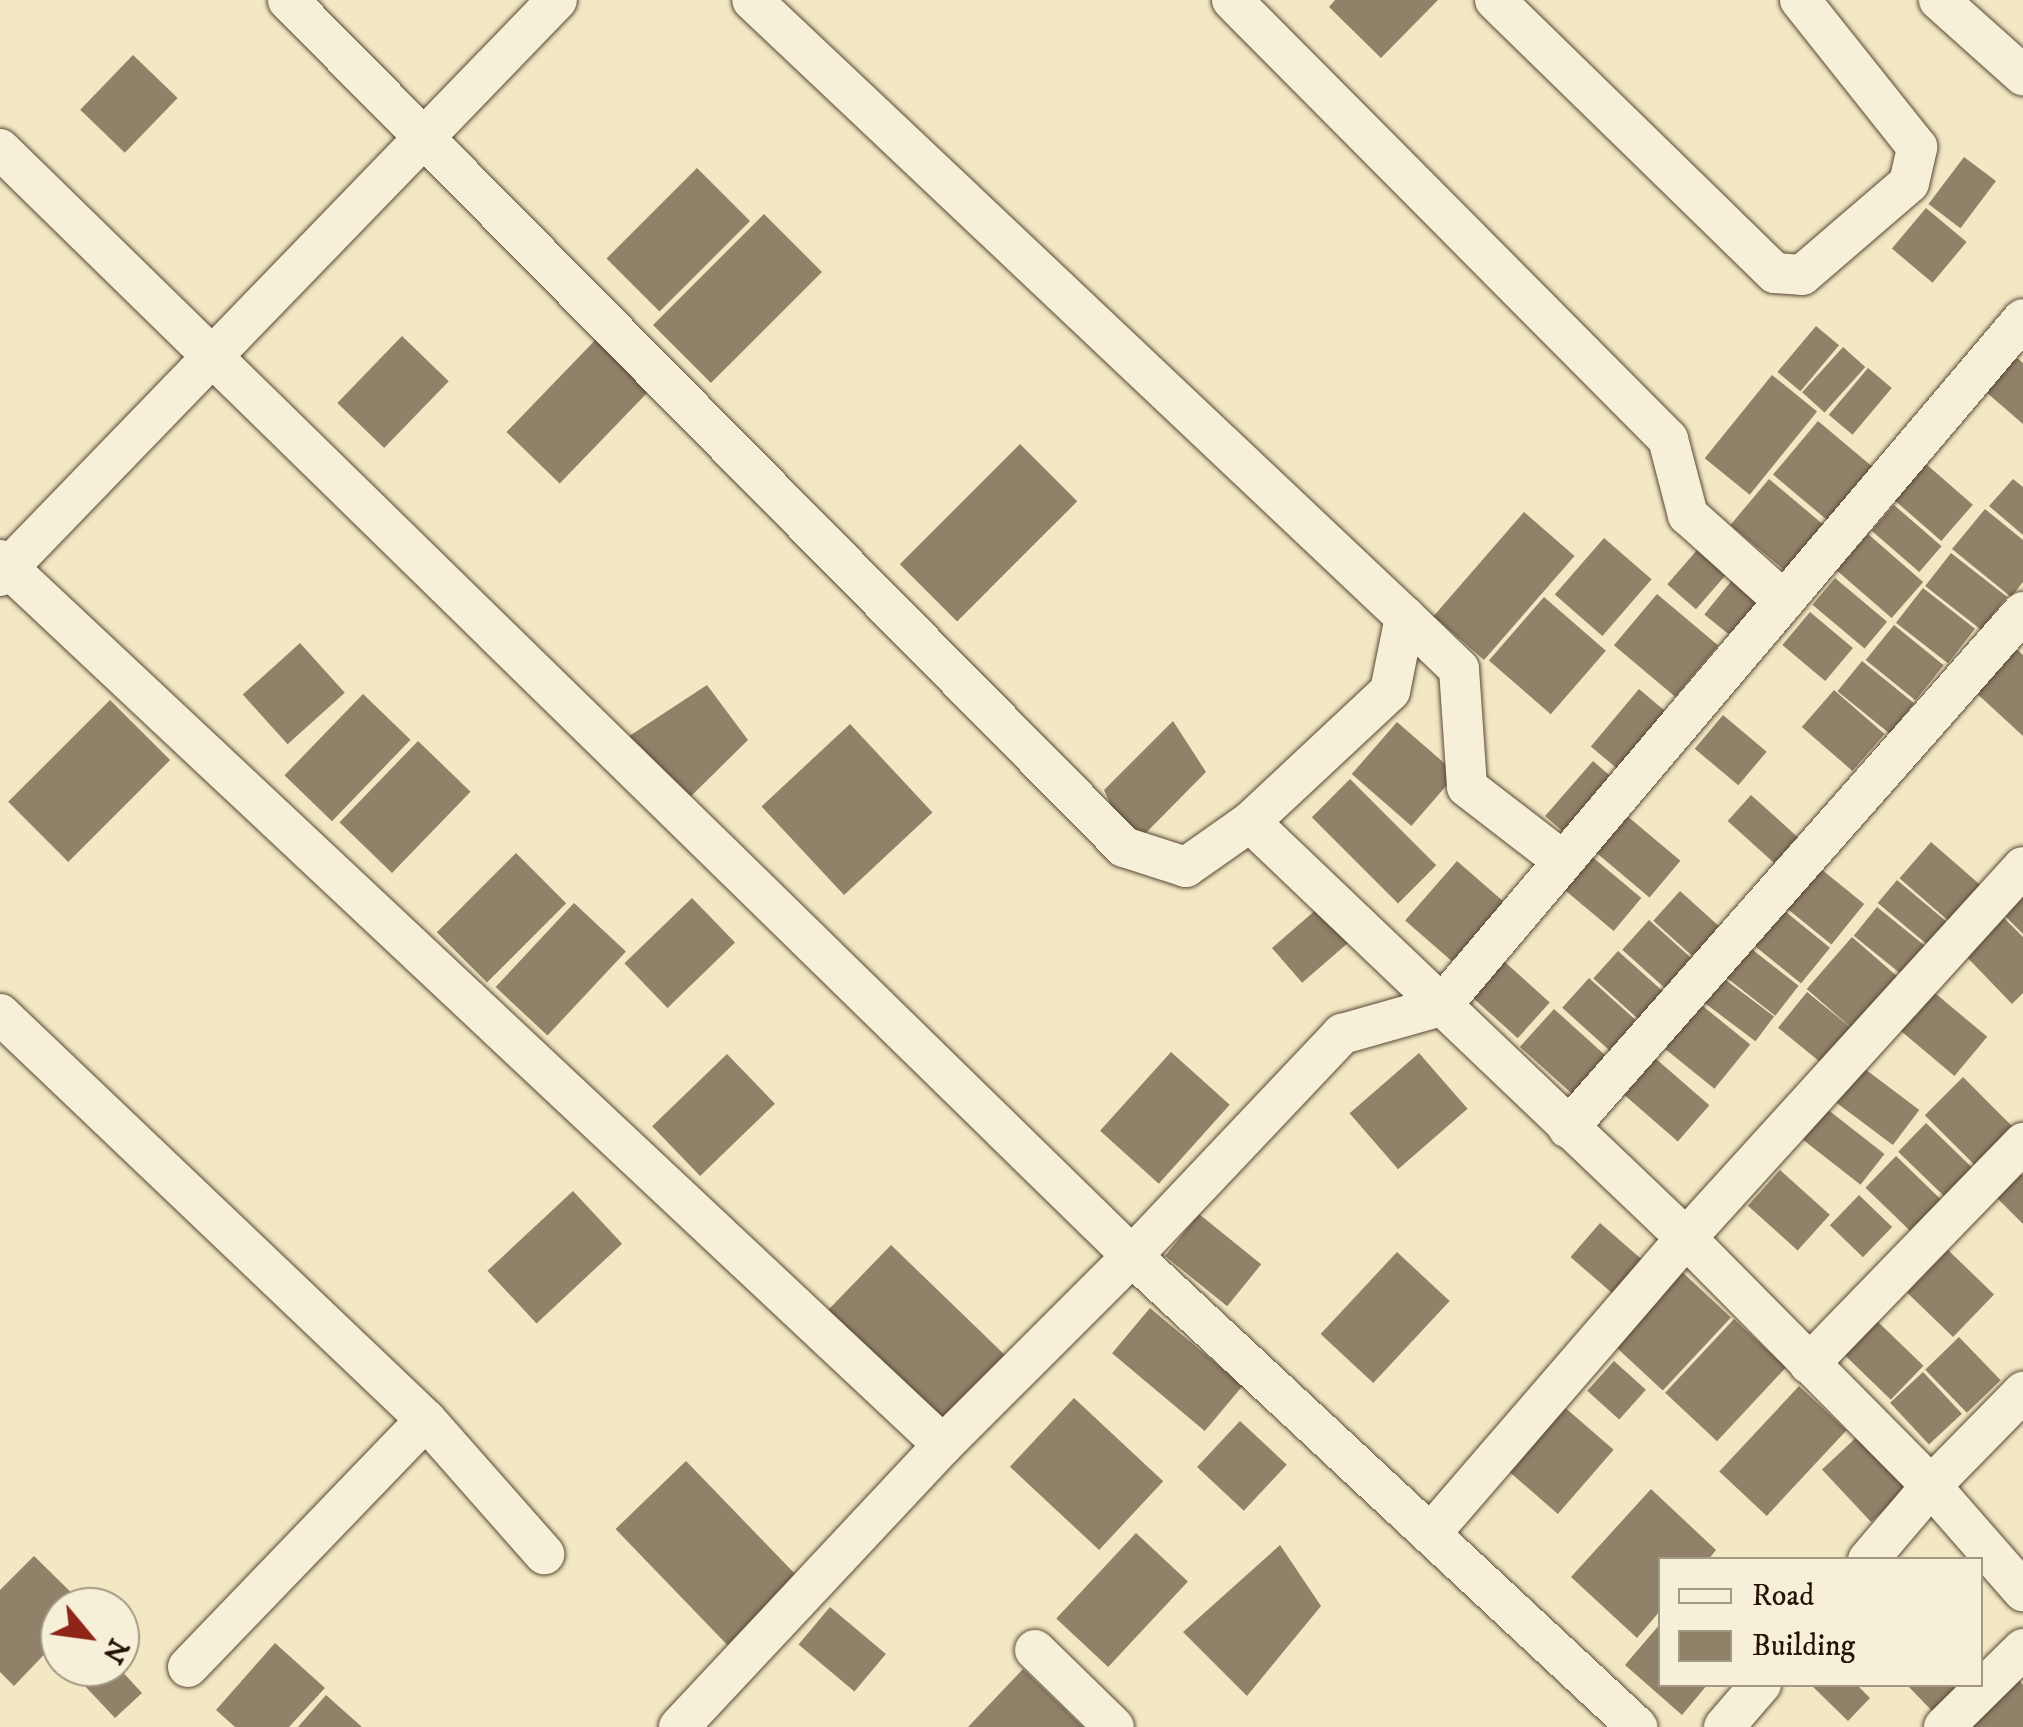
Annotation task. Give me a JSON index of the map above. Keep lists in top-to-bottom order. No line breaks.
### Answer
{"legend":["Road","Building"],"north":"bottom right"}
